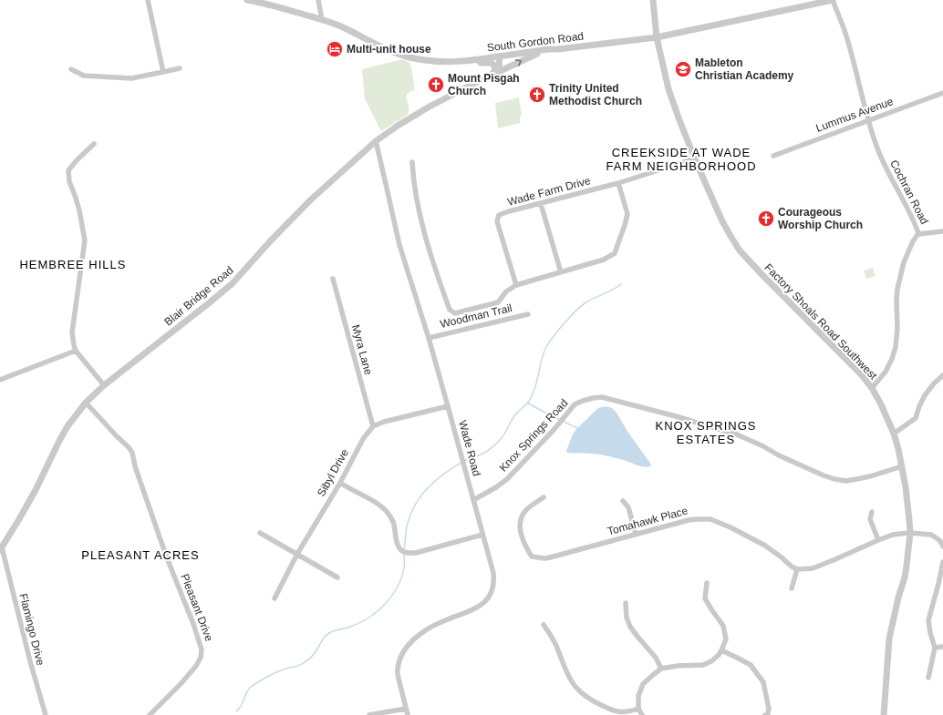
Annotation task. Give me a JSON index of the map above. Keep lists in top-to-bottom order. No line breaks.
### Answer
{"streets":{"street":["South Gordon Road","Lummus Avenue","Wade Farm Drive","Cochran Road","Blair Bridge Road","Woodman Trail","Factory Shoals Road Southwest","Myra Lane","Knox Springs Road","Wade Road","Sibyl Drive","Tomahawk Place","Pleasant Drive","Flamingo Drive"]},"crossings":[["South Gordon Road","Cochran Road"],["South Gordon Road","Blair Bridge Road"],["South Gordon Road","Factory Shoals Road Southwest"],["Lummus Avenue","Cochran Road"],["Wade Farm Drive","Factory Shoals Road Southwest"],["Cochran Road","Factory Shoals Road Southwest"],["Blair Bridge Road","Wade Road"],["Blair Bridge Road","Pleasant Drive"],["Blair Bridge Road","Flamingo Drive"],["Woodman Trail","Wade Road"],["Factory Shoals Road Southwest","Knox Springs Road"],["Myra Lane","Sibyl Drive"],["Knox Springs Road","Wade Road"]],"districts":["CREEKSIDE AT WADE FARM NEIGHBORHOOD","HEMBREE HILLS","KNOX SPRINGS ESTATES","PLEASANT ACRES"],"places":{"hotel":["Multi-unit house"],"school or university":["Mableton Christian Academy"],"church":["Mount Pisgah Church","Trinity United Methodist Church","Courageous Worship Church"]}}
